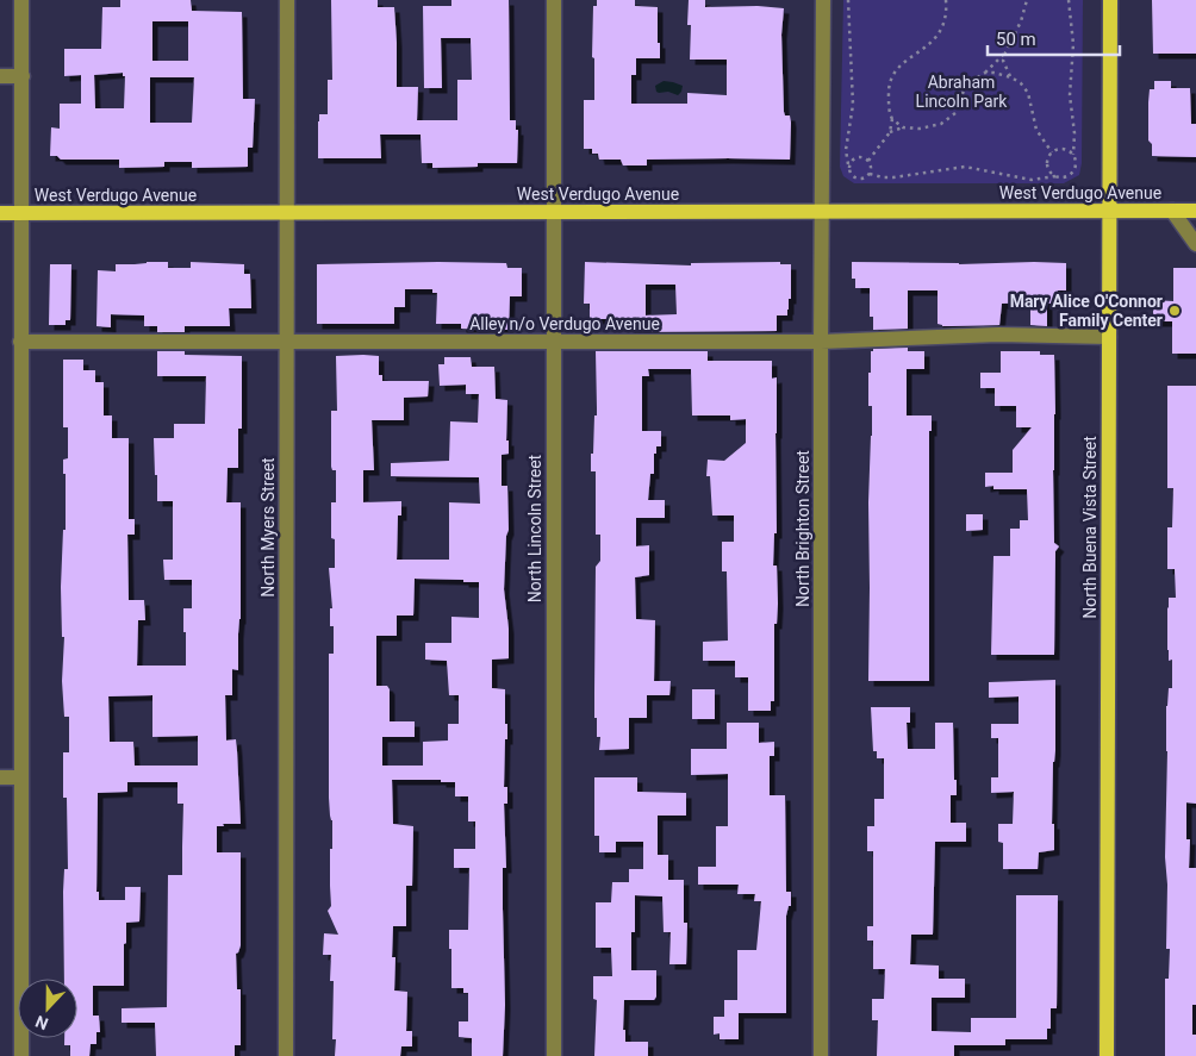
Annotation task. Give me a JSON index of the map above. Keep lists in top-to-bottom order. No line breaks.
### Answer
{"streets":{"main road":["West Verdugo Avenue","North Buena Vista Street"],"street":["Alley n/o Verdugo Avenue","North Myers Street","North Lincoln Street","North Brighton Street"]},"crossings":[["West Verdugo Avenue","North Myers Street"],["West Verdugo Avenue","North Buena Vista Street"],["West Verdugo Avenue","North Lincoln Street"],["West Verdugo Avenue","North Brighton Street"],["Alley n/o Verdugo Avenue","North Myers Street"],["Alley n/o Verdugo Avenue","North Buena Vista Street"],["Alley n/o Verdugo Avenue","North Lincoln Street"],["Alley n/o Verdugo Avenue","North Brighton Street"]],"parks":["Abraham Lincoln Park"],"places":["Mary Alice O'Connor Family Center"],"scale_bar":"50 m","north":"bottom"}
